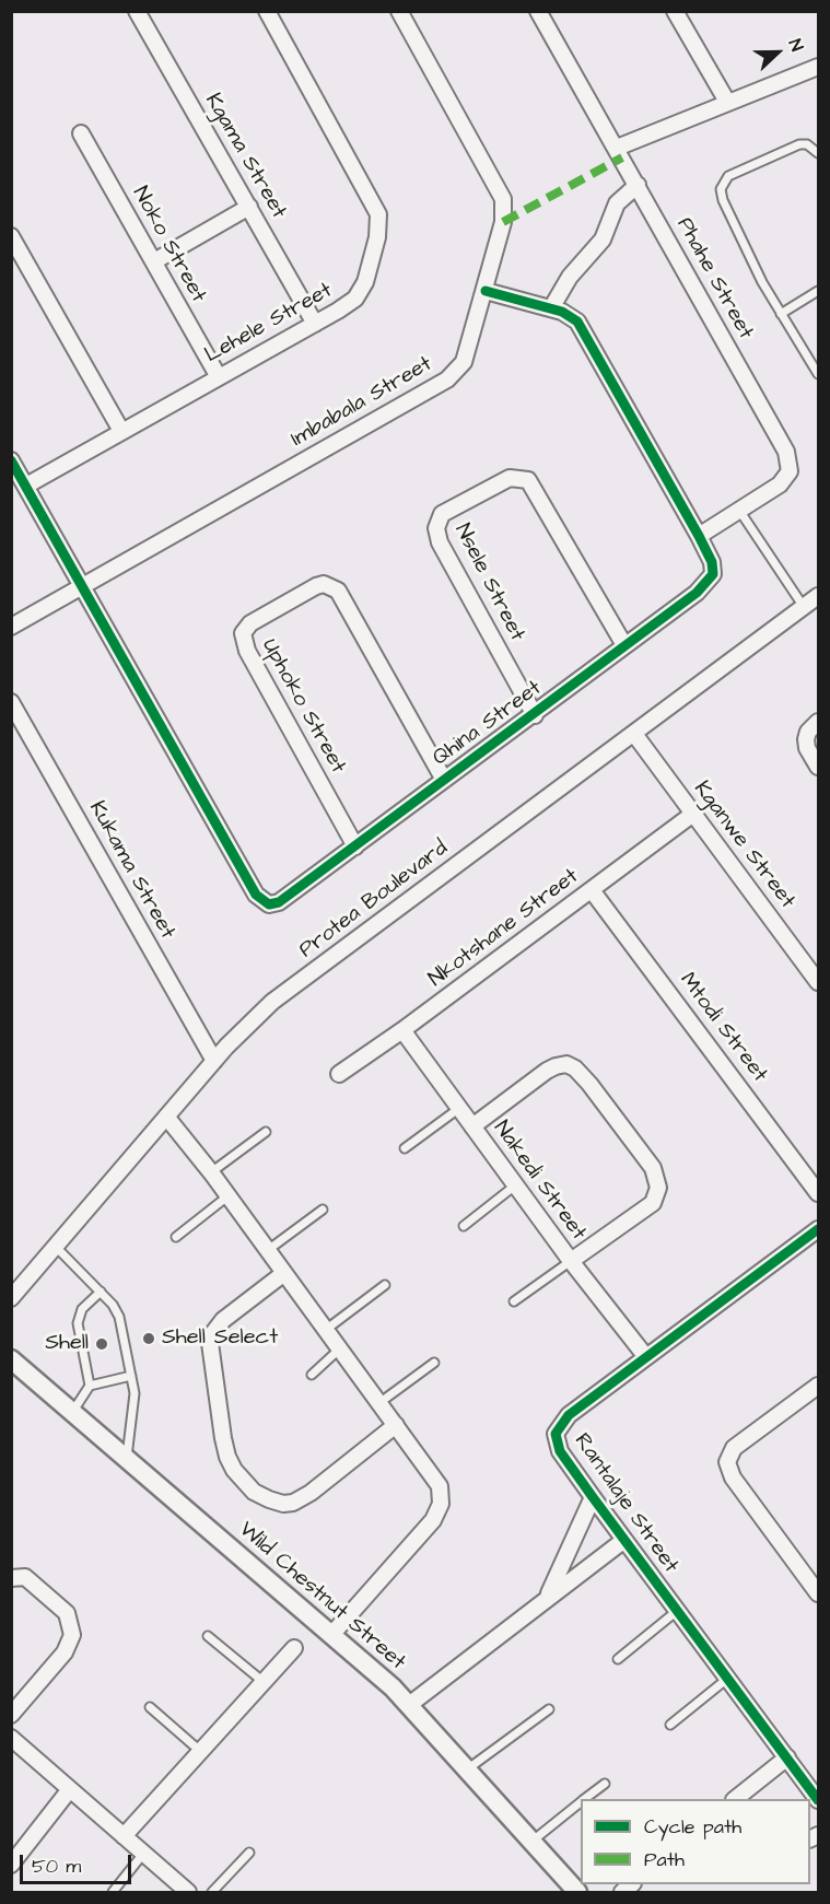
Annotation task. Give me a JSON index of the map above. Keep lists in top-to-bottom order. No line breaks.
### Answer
{"streets":{"street":["Kgama Street","Noko Street","Phahe Street","Lehele Street","Imbabala Street","Nsele Street","Uphoko Street","Qhina Street","Kganwe Street","Kukama Street","Protea Boulevard","Nkotshane Street","Mtodi Street","Nakedi Street","Rantalaje Street","Wild Chestnut Street"]},"crossings":[["Kgama Street","Lehele Street"],["Noko Street","Lehele Street"],["Phahe Street","Qhina Street"],["Lehele Street","Qhina Street"],["Imbabala Street","Qhina Street"],["Nsele Street","Qhina Street"],["Uphoko Street","Qhina Street"],["Kganwe Street","Protea Boulevard"],["Kganwe Street","Nkotshane Street"],["Kukama Street","Protea Boulevard"],["Nkotshane Street","Mtodi Street"],["Nkotshane Street","Nakedi Street"],["Nakedi Street","Rantalaje Street"]],"places":["Shell Select","Shell"],"legend":["Cycle path","Path"],"scale_bar":"50 m","north":"right"}
